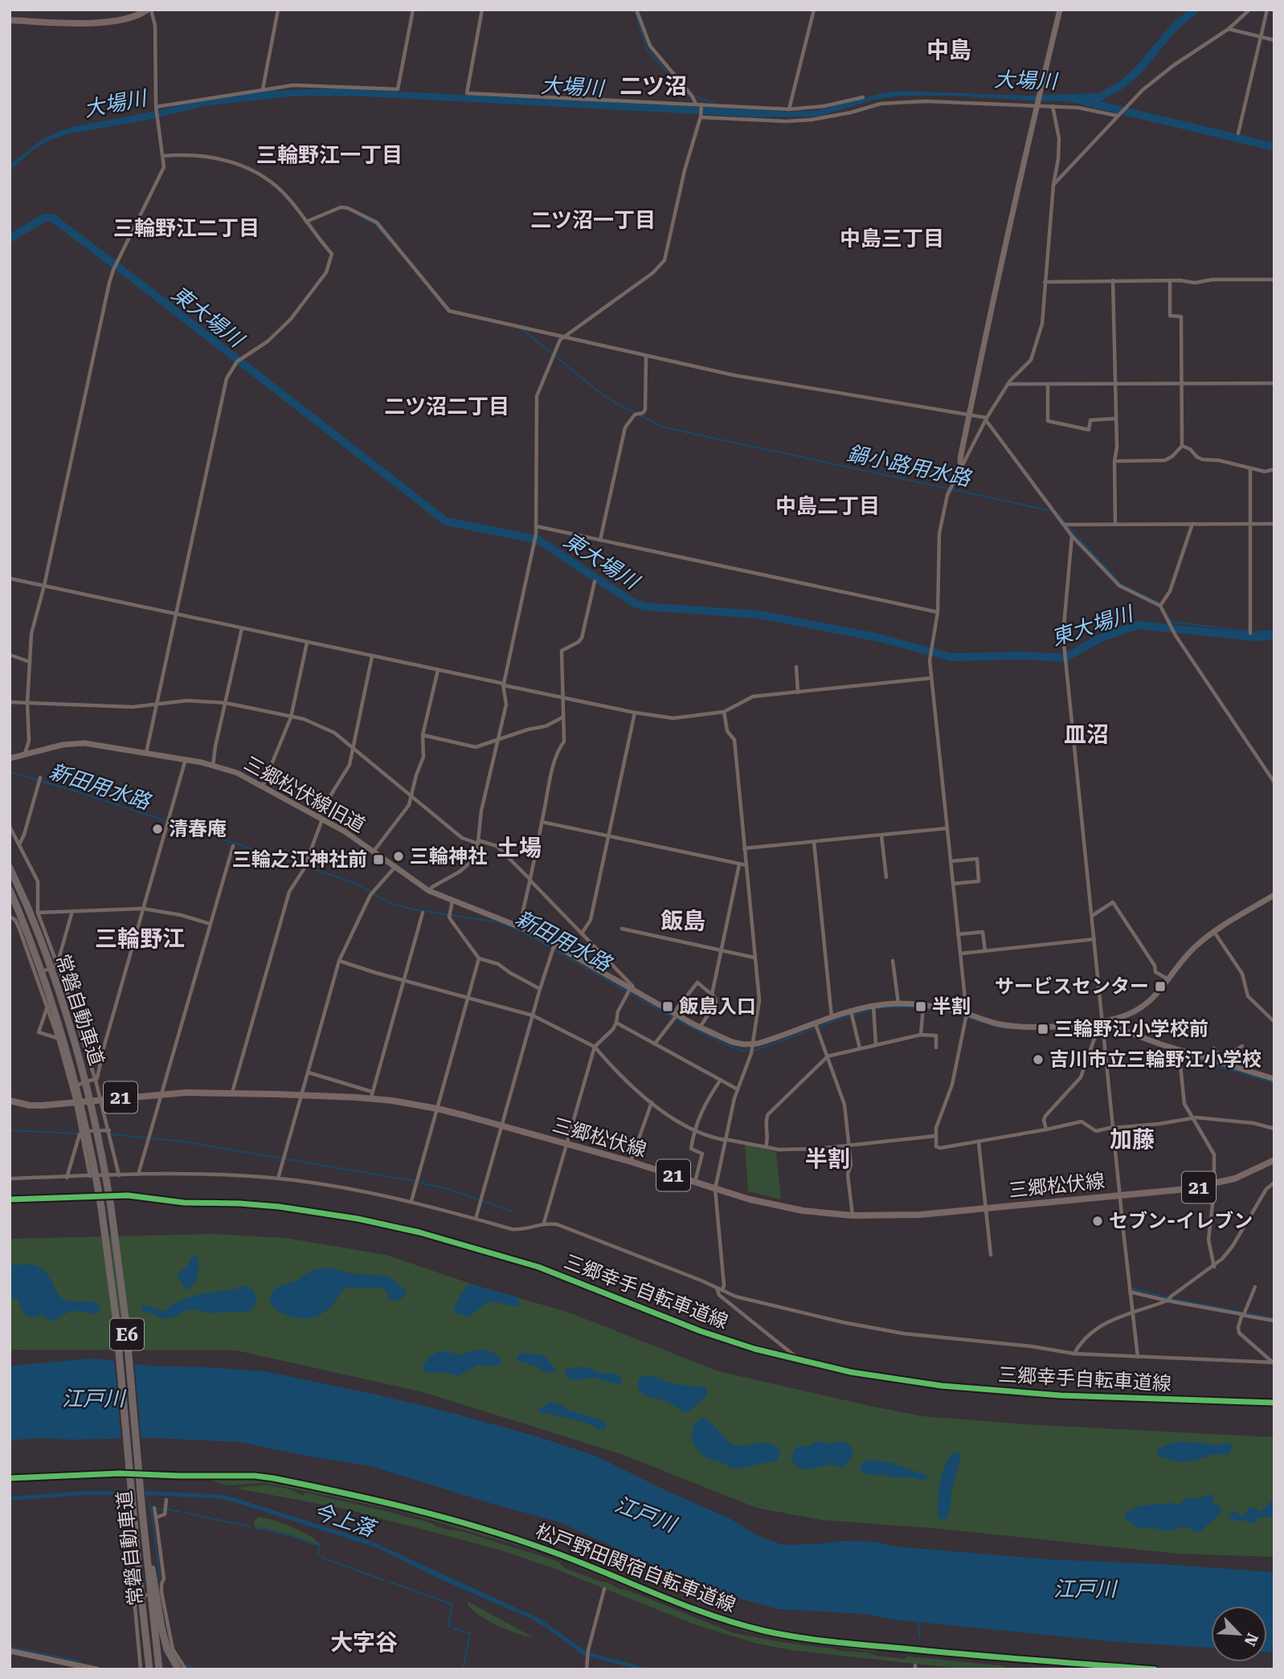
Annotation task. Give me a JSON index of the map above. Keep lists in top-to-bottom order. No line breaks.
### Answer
{"streets":{"highway":["常磐自動車道","E6"],"main road":["21","三郷松伏線"],"street":["三郷松伏線旧道"],"cycle path":["三郷幸手自転車道線","松戸野田関宿自転車道線"]},"districts":["中島","二ツ沼","三輪野江一丁目","二ツ沼一丁目","三輪野江二丁目","中島三丁目","二ツ沼二丁目","中島二丁目","皿沼","土場","飯島","三輪野江","加藤","半割","大字谷"],"water":["大場川","東大場川","鍋小路用水路","新田用水路","江戸川","今上落"],"places":{"other":["清春庵","三輪神社","吉川市立三輪野江小学校","セブン-イレブン"],"transit":["三輪之江神社前","サービスセンター","飯島入口","半割","三輪野江小学校前"]},"north":"bottom right"}
